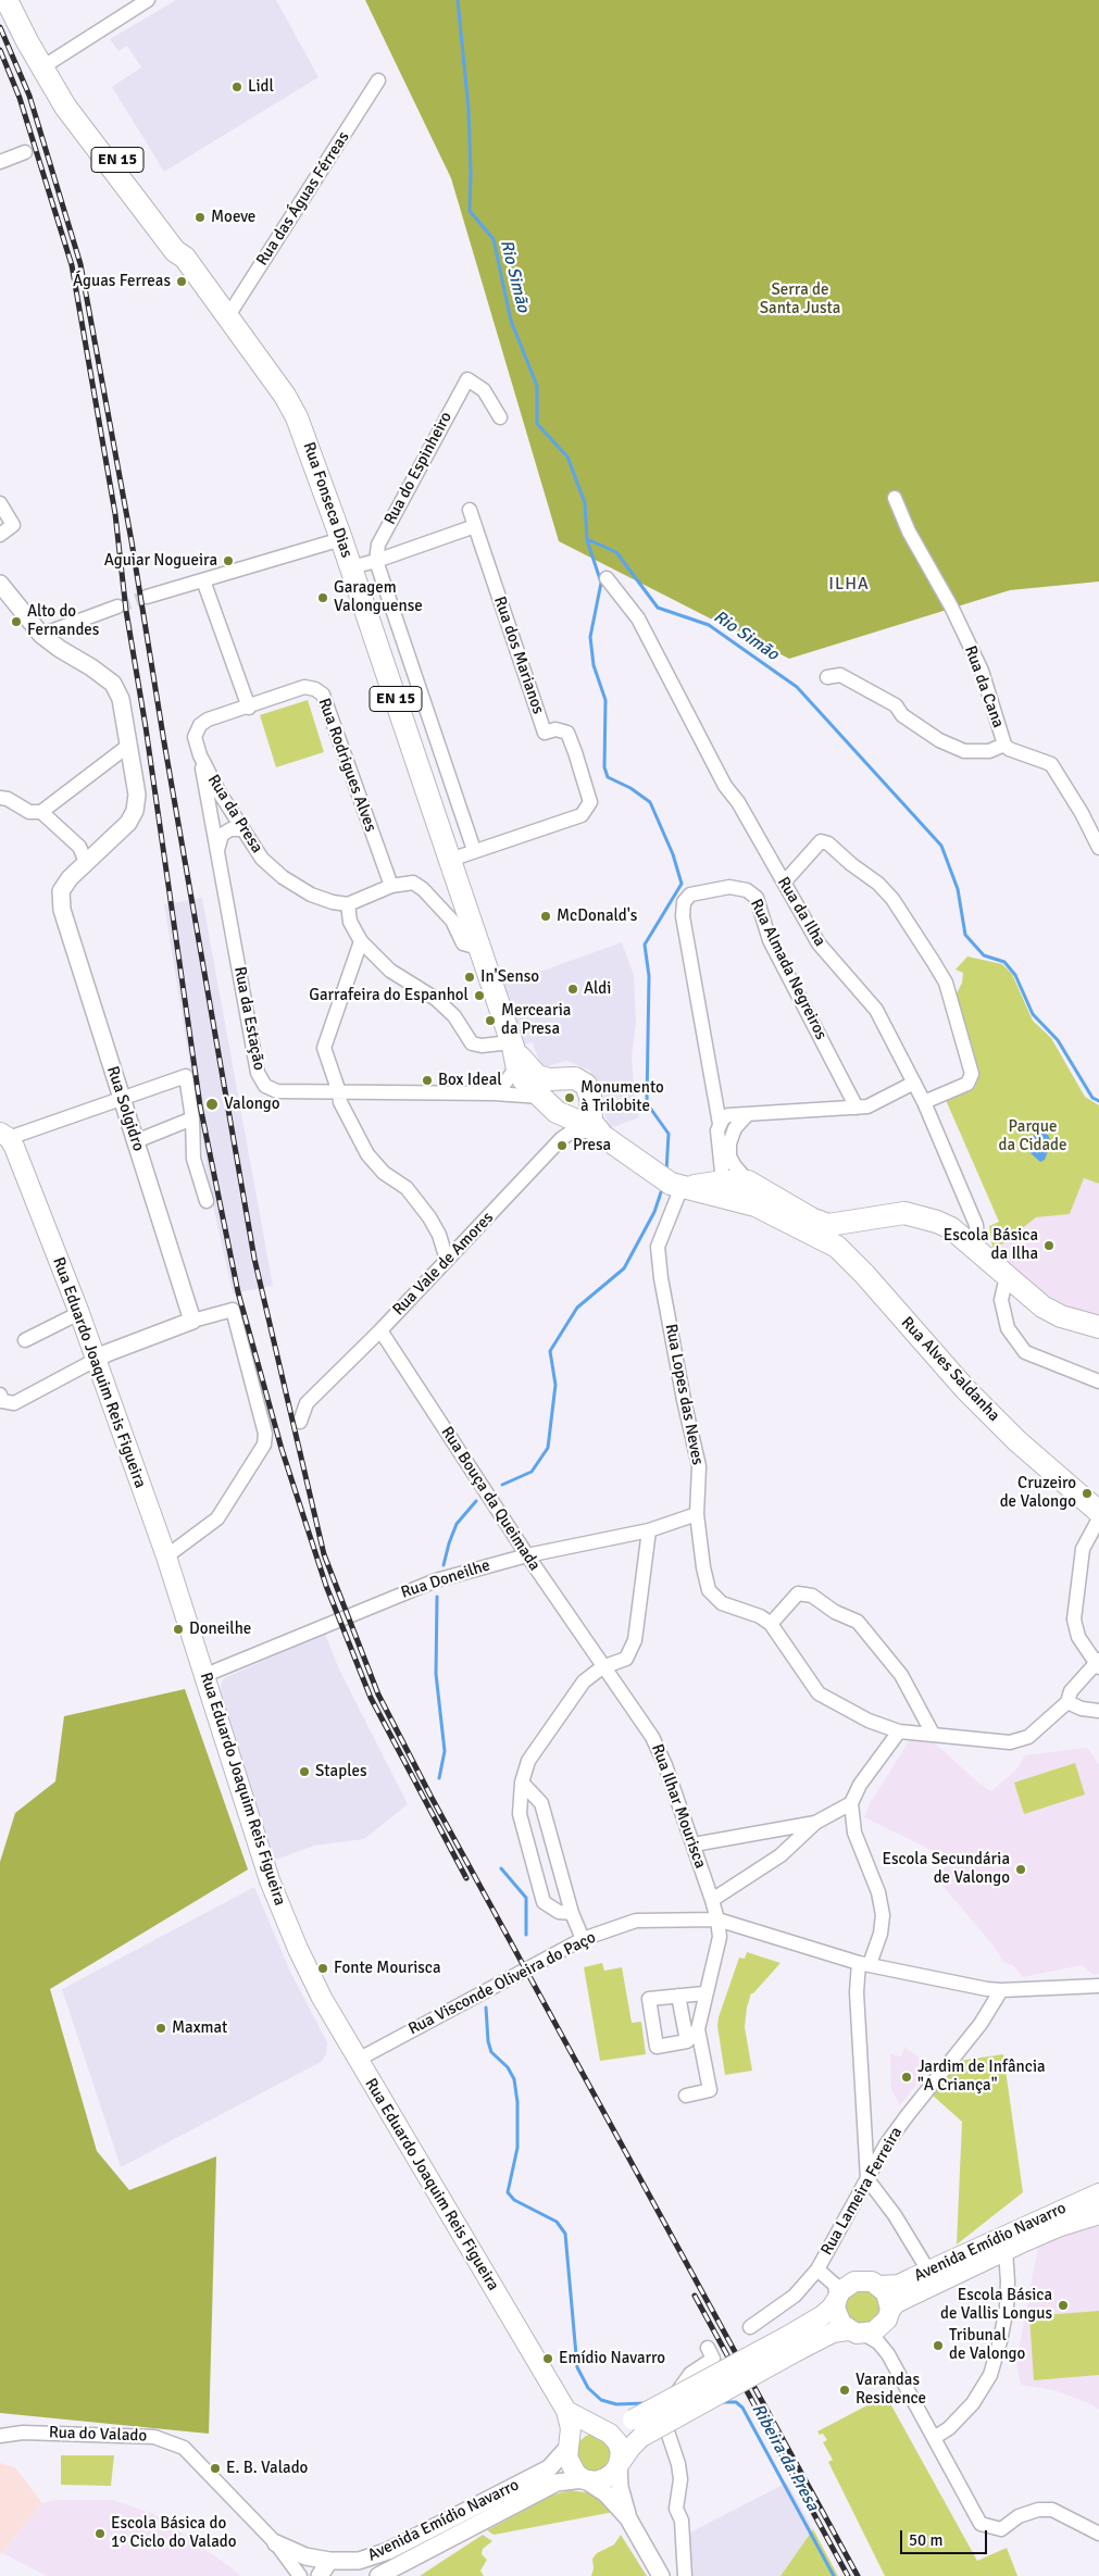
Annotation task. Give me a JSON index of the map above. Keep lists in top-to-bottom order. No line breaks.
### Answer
{"streets":{"main road":["EN 15","Rua Fonseca Dias","Rua Alves Saldanha","Rua Eduardo Joaquim Reis Figueira","Avenida Emídio Navarro"],"street":["Rua das Águas Férreas","Rua do Espinheiro","Rua dos Marianos","Rua da Cana","Rua Rodrigues Alves","Rua da Presa","Rua da Ilha","Rua Almada Negreiros","Rua da Estação","Rua Solgidro","Rua Vale de Amores","Rua Lopes das Neves","Rua Bouça da Queimada","Rua Doneilhe","Rua Ilhar Mourisca","Rua Visconde Oliveira do Paço","Rua Lameira Ferreira","Rua do Valado"]},"crossings":[["Rua das Águas Férreas","Rua Fonseca Dias"],["Rua Fonseca Dias","Rua dos Marianos"],["Rua Fonseca Dias","Rua da Estação"],["Rua Fonseca Dias","Rua Vale de Amores"],["Rua Rodrigues Alves","Rua da Presa"],["Rua da Presa","Rua da Estação"],["Rua da Estação","Rua Vale de Amores"],["Rua Vale de Amores","Rua Bouça da Queimada"],["Rua Eduardo Joaquim Reis Figueira","Rua Doneilhe"],["Rua Eduardo Joaquim Reis Figueira","Rua Visconde Oliveira do Paço"],["Rua Eduardo Joaquim Reis Figueira","Avenida Emídio Navarro"],["Rua Lopes das Neves","Rua Doneilhe"],["Rua Bouça da Queimada","Rua Doneilhe"],["Rua Bouça da Queimada","Rua Ilhar Mourisca"],["Rua Ilhar Mourisca","Rua Visconde Oliveira do Paço"],["Rua Visconde Oliveira do Paço","Rua Lameira Ferreira"],["Avenida Emídio Navarro","Rua do Valado"]],"districts":["ILHA"],"water":["Rio Simão","Ribeira da Presa"],"parks":["Serra de Santa Justa","Parque da Cidade"],"places":["Lidl","Moeve","Águas Ferreas","Aguiar Nogueira","Garagem Valonguense","Alto do Fernandes","McDonald's","In'Senso","Aldi","Garrafeira do Espanhol","Mercearia da Presa","Box Ideal","Monumento à Trilobite","Valongo","Presa","Escola Básica da Ilha","Cruzeiro de Valongo","Doneilhe","Staples","Escola Secundária de Valongo","Fonte Mourisca","Maxmat","Jardim de Infância \"A Criança\"","Escola Básica de Vallis Longus","Tribunal de Valongo","Emídio Navarro","Varandas Residence","E. B. Valado","Escola Básica do 1º Ciclo do Valado"],"scale_bar":"50 m"}
